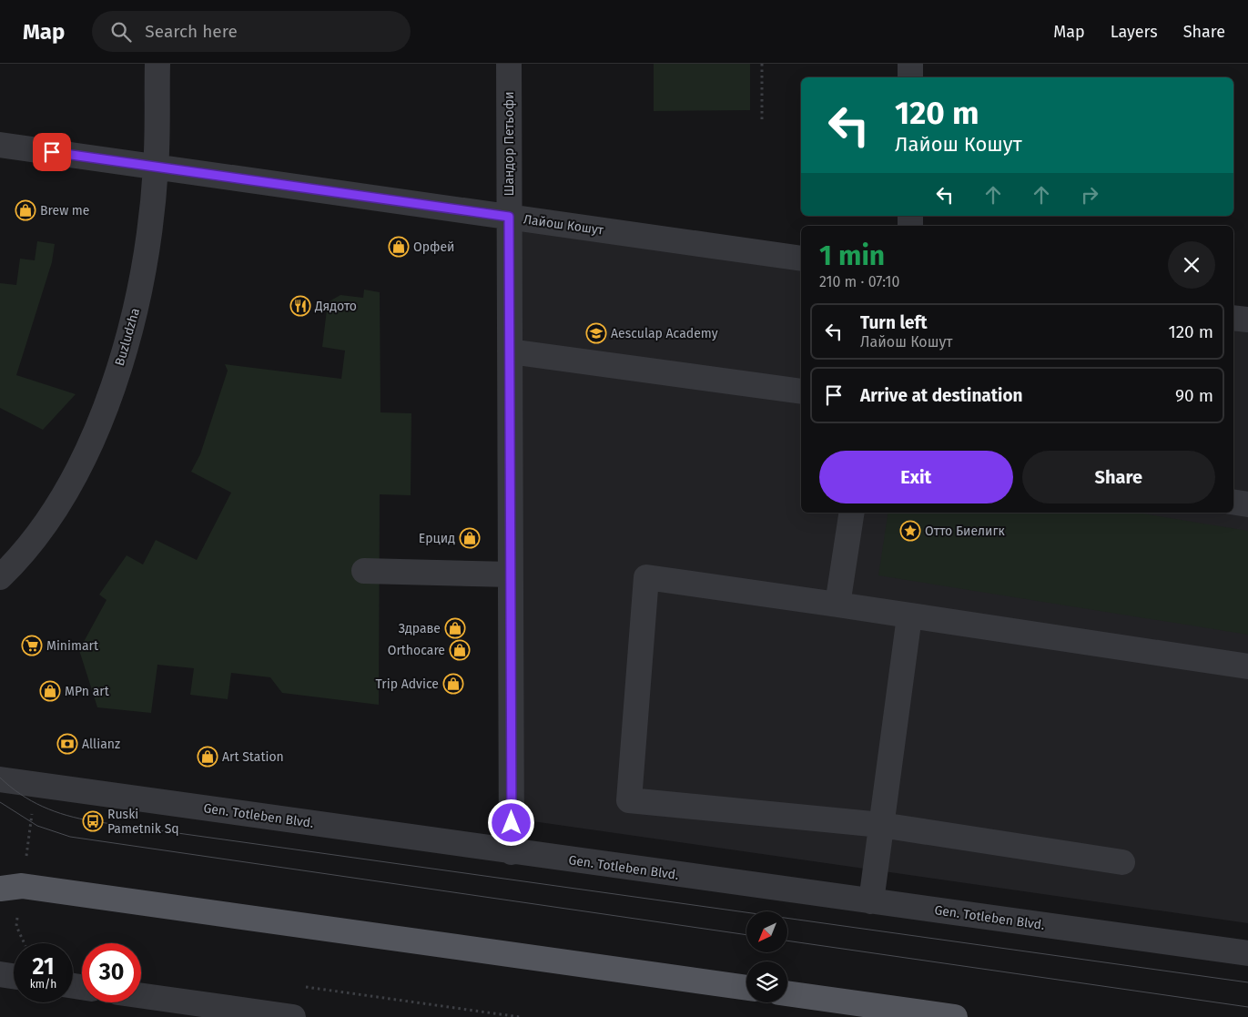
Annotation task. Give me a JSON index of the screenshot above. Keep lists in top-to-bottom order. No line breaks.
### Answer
{"streets":{"street":["Шандор Петьофи","Лайош Кошут","Buzludzha","Gen. Totleben Blvd."]},"crossings":[["Шандор Петьофи","Лайош Кошут"],["Шандор Петьофи","Gen. Totleben Blvd."],["Лайош Кошут","Buzludzha"]],"places":{"shop":["Brew me","Орфей","Ерцид","Здраве","Orthocare","Trip Advice","MPn art","Art Station"],"restaurant":["Дядото"],"school or university":["Aesculap Academy"],"place":["Отто Биелигк"],"supermarket":["Minimart"],"bank":["Allianz"],"bus stop":["Ruski Pametnik Sq"]},"north":"bottom left","page":{"header":"Map","search":"Search here","nav":["Map","Layers","Share"],"turn":["120 m","Лайош Кошут"],"heading":["1 min","210 m · 07:10"],"list":[{"name":"Turn left","note":"Лайош Кошут","value":"120 m"},{"name":"Arrive at destination","value":"90 m"}],"buttons":["Exit","Share"],"speed":"21 km/h","limit":"30"}}
